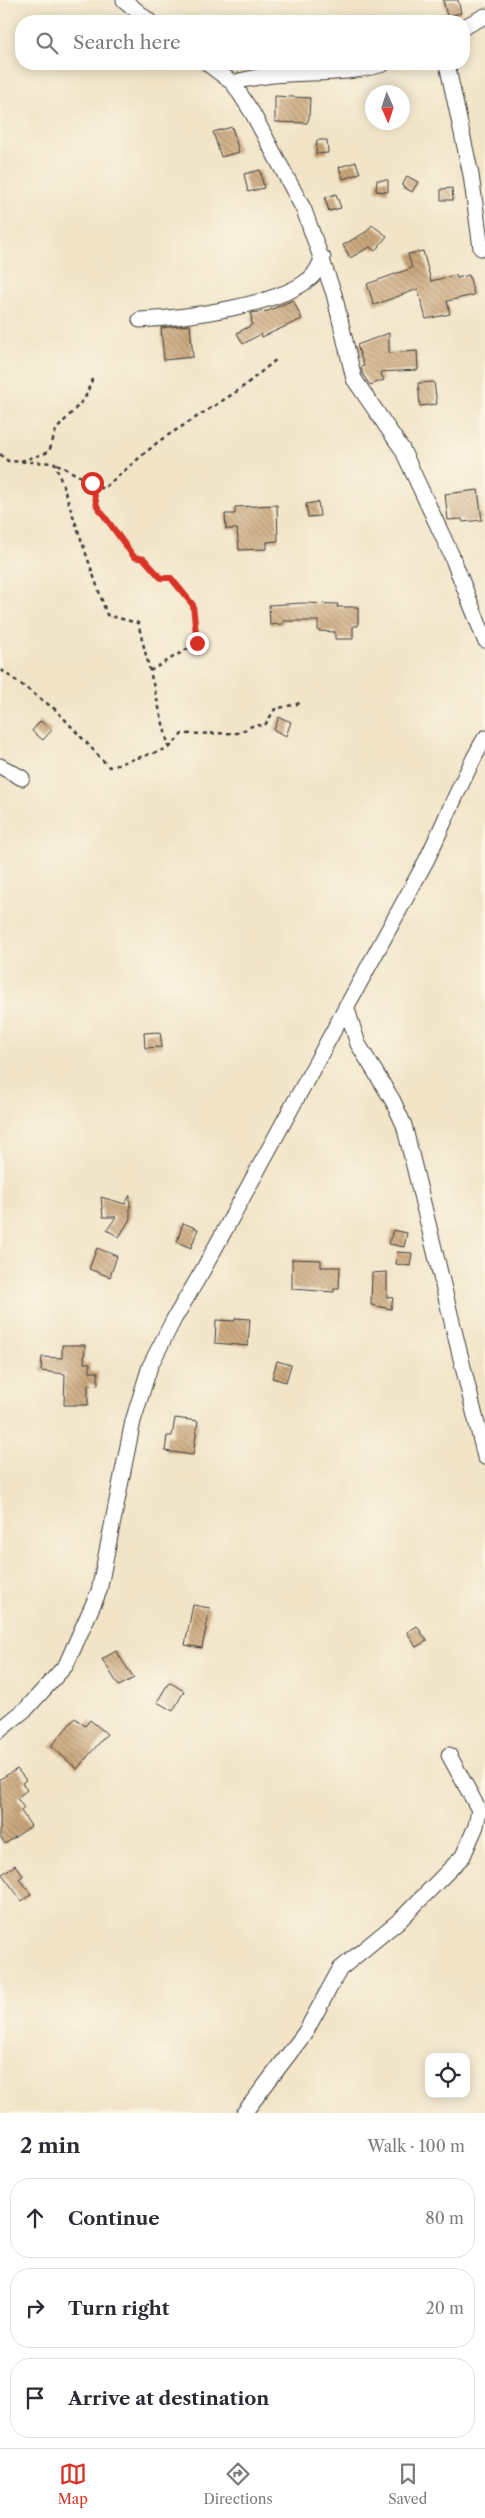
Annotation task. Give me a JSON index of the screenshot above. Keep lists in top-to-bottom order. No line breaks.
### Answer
{"north":"bottom","page":{"search":"Search here","heading":["2 min","Walk · 100 m"],"list":[["Continue","80 m"],["Turn right","20 m"],"Arrive at destination"],"nav":["Map","Directions","Saved"]}}
